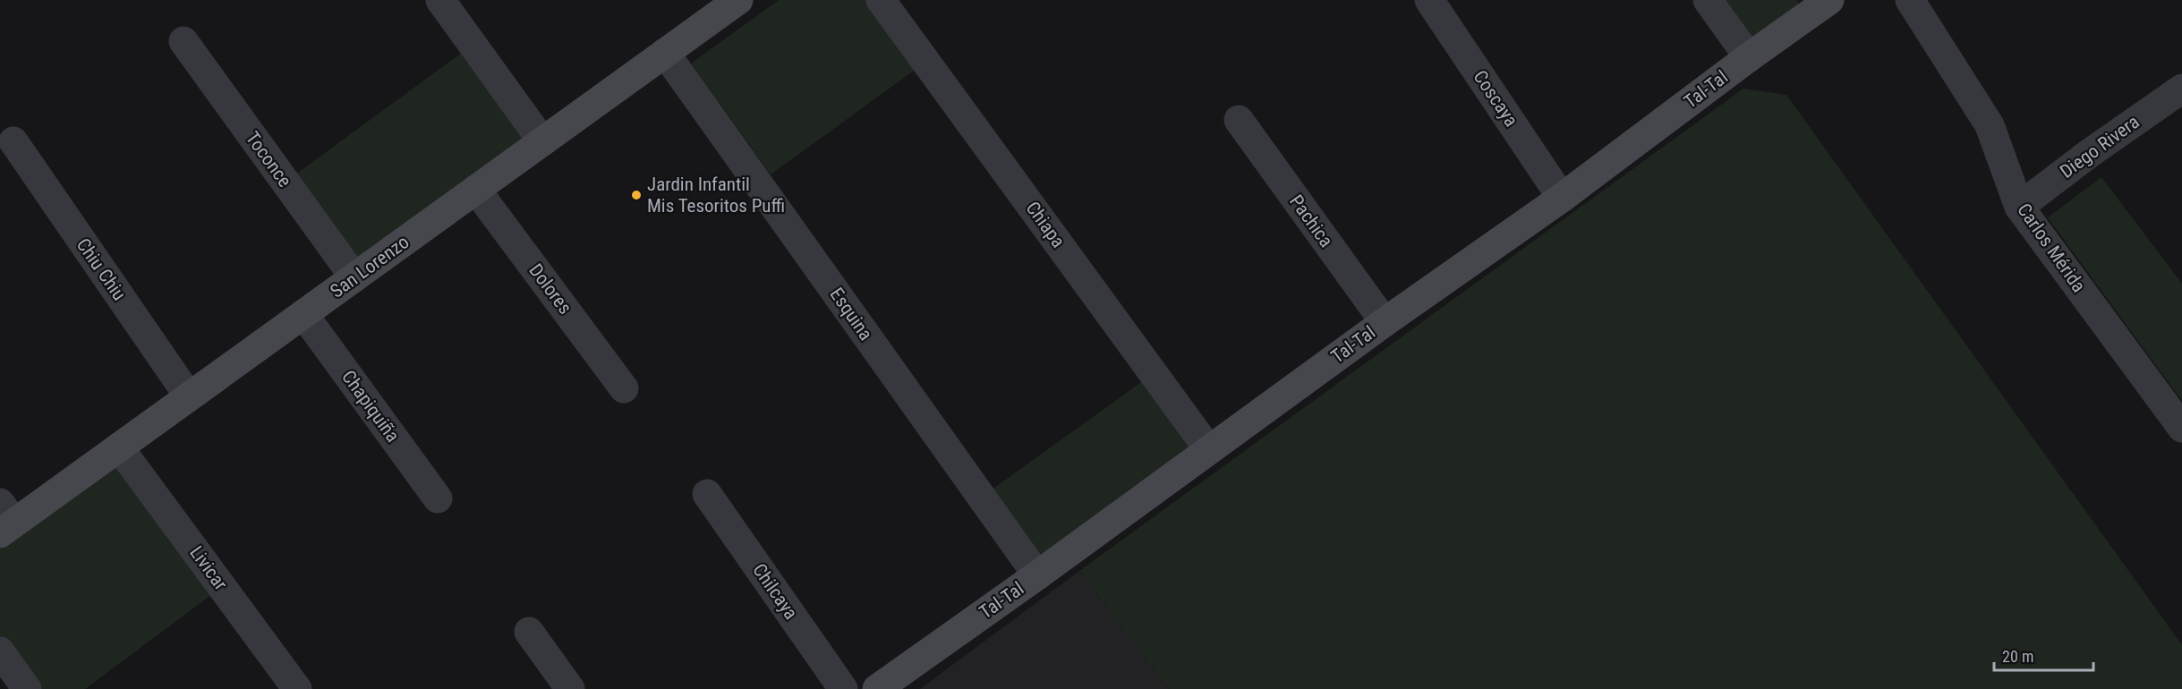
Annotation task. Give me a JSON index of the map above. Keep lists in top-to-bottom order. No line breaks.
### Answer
{"streets":{"street":["Tal-Tal","Coscaya","Diego Rivera","Toconce","Pachica","Chiapa","Carlos Mérida","San Lorenzo","Chiu Chiu","Dolores","Esquina","Chapiquiña","Livicar","Chilcaya"]},"crossings":[["Tal-Tal","Coscaya"],["Tal-Tal","Pachica"],["Tal-Tal","Chiapa"],["Tal-Tal","Esquina"],["Diego Rivera","Carlos Mérida"],["Toconce","San Lorenzo"],["San Lorenzo","Chiu Chiu"],["San Lorenzo","Dolores"],["San Lorenzo","Esquina"],["San Lorenzo","Chapiquiña"],["San Lorenzo","Livicar"]],"places":["Jardin Infantil Mis Tesoritos Puffi"],"scale_bar":"20 m"}
